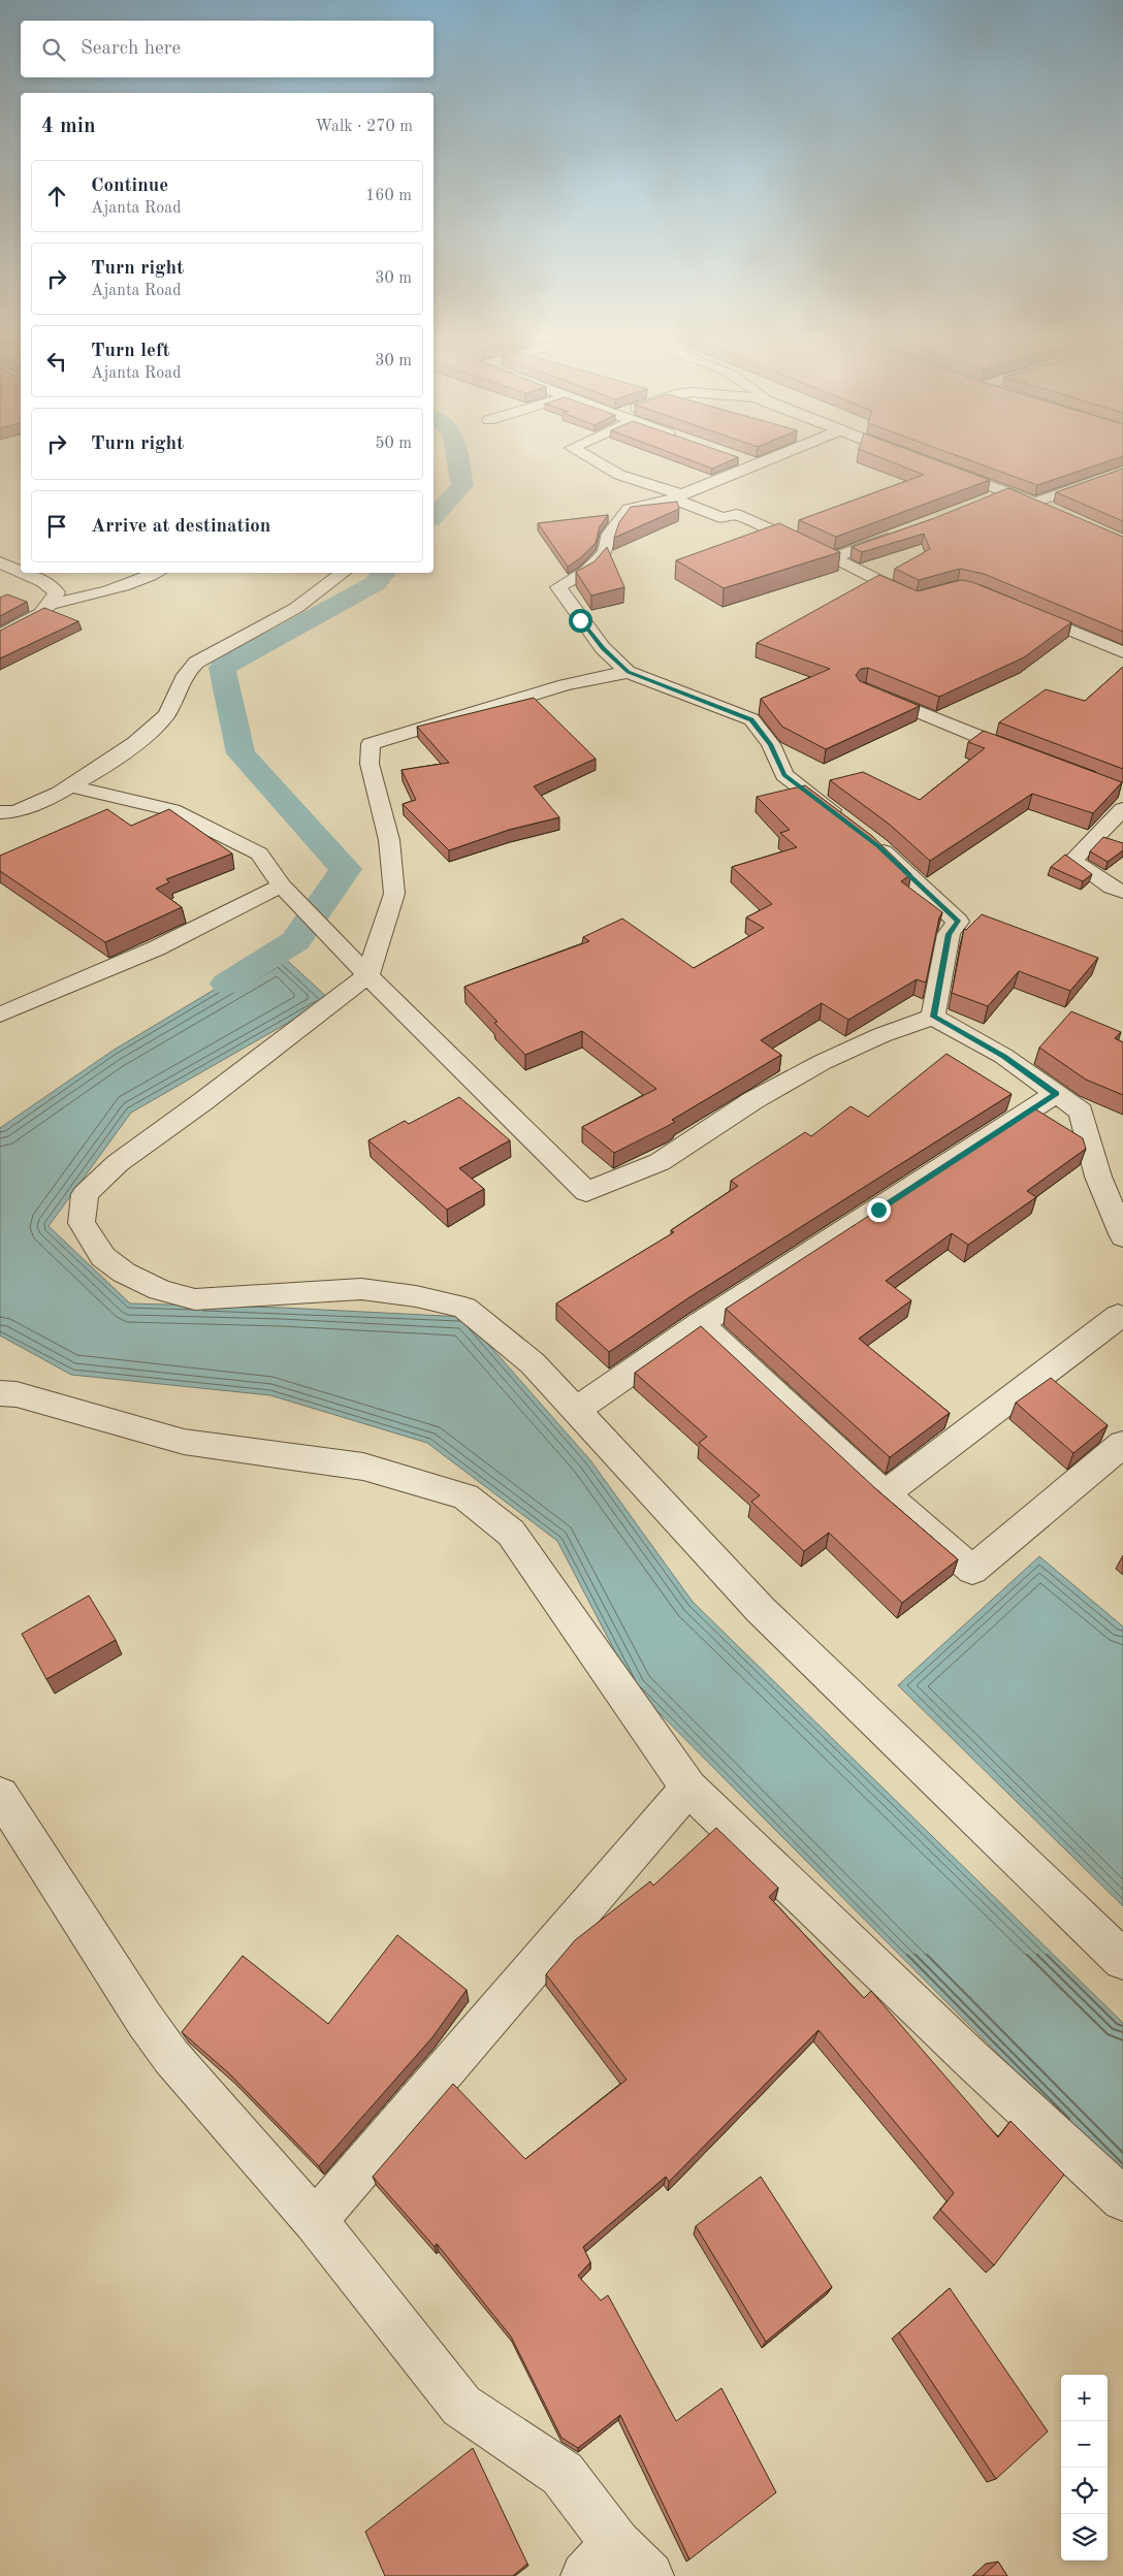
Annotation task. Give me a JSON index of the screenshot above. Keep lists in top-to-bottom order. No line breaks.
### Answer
{"page":{"search":"Search here","heading":["4 min","Walk · 270 m"],"list":[["Continue","Ajanta Road","160 m"],["Turn right","Ajanta Road","30 m"],["Turn left","Ajanta Road","30 m"],["Turn right","50 m"],"Arrive at destination"],"map_buttons":["+","−"]}}
